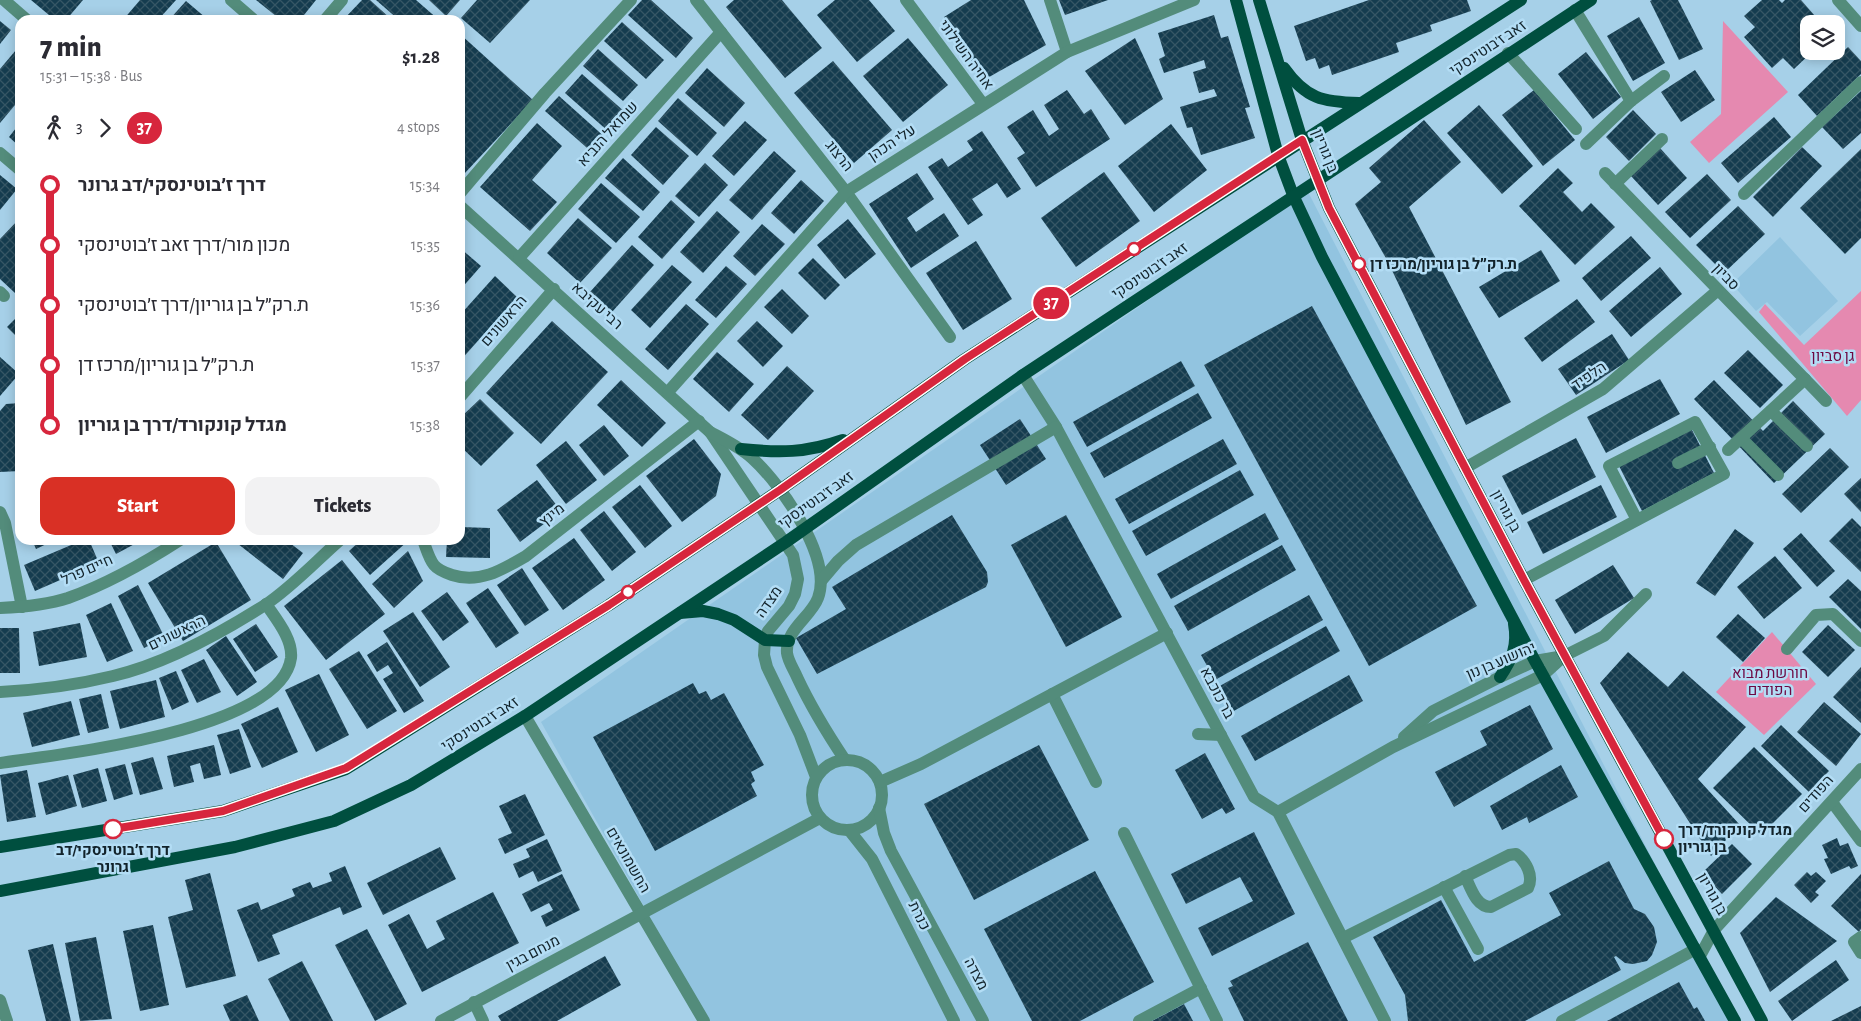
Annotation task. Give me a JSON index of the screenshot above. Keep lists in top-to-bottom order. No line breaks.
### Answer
{"streets":{"main road":["זאב ז'בוטינסקי","בן גוריון"],"street":["אחיה השילוני","שמואל הנביא","עלי הכהן","הרצוג","סביון","רבי עקיבא","הראשונים","הלפיד","מינץ","חיים פרל","מצדה","יהושוע בן נון","בר כוכבא","הפודים","החשמונאים","כנרת","מנחם בגין"]},"crossings":[["זאב ז'בוטינסקי","בן גוריון"],["זאב ז'בוטינסקי","רבי עקיבא"],["זאב ז'בוטינסקי","מצדה"],["זאב ז'בוטינסקי","בר כוכבא"],["זאב ז'בוטינסקי","החשמונאים"],["אחיה השילוני","עלי הכהן"],["שמואל הנביא","הרצוג"],["שמואל הנביא","רבי עקיבא"],["עלי הכהן","הרצוג"],["עלי הכהן","רבי עקיבא"],["בן גוריון","הלפיד"],["בן גוריון","יהושוע בן נון"],["בן גוריון","הפודים"],["סביון","הלפיד"],["רבי עקיבא","הראשונים"],["רבי עקיבא","מינץ"],["רבי עקיבא","מצדה"],["מצדה","כנרת"],["מצדה","מנחם בגין"],["יהושוע בן נון","בר כוכבא"],["החשמונאים","מנחם בגין"],["כנרת","מנחם בגין"]],"parks":["גן סביון","חורשת מבוא הפודים"],"places":["ת.רק״ל בן גוריון/מרכז דן","דרך ז׳בוטינסקי/דב גרונר","מגדל קונקורד/דרך בן גוריון"],"lines":["bus line 37"],"page":{"on_map":"37","heading":["7 min","15:31 – 15:38 · Bus","$1.28"],"legs":["3","37","4 stops"],"list":[{"name":"דרך ז׳בוטינסקי/דב גרונר","value":"15:34"},{"name":"מכון מור/דרך זאב ז׳בוטינסקי","value":"15:35"},{"name":"ת.רק״ל בן גוריון/דרך ז׳בוטינסקי","value":"15:36"},{"name":"ת.רק״ל בן גוריון/מרכז דן","value":"15:37"},{"name":"מגדל קונקורד/דרך בן גוריון","value":"15:38"}],"buttons":["Start","Tickets"]}}
